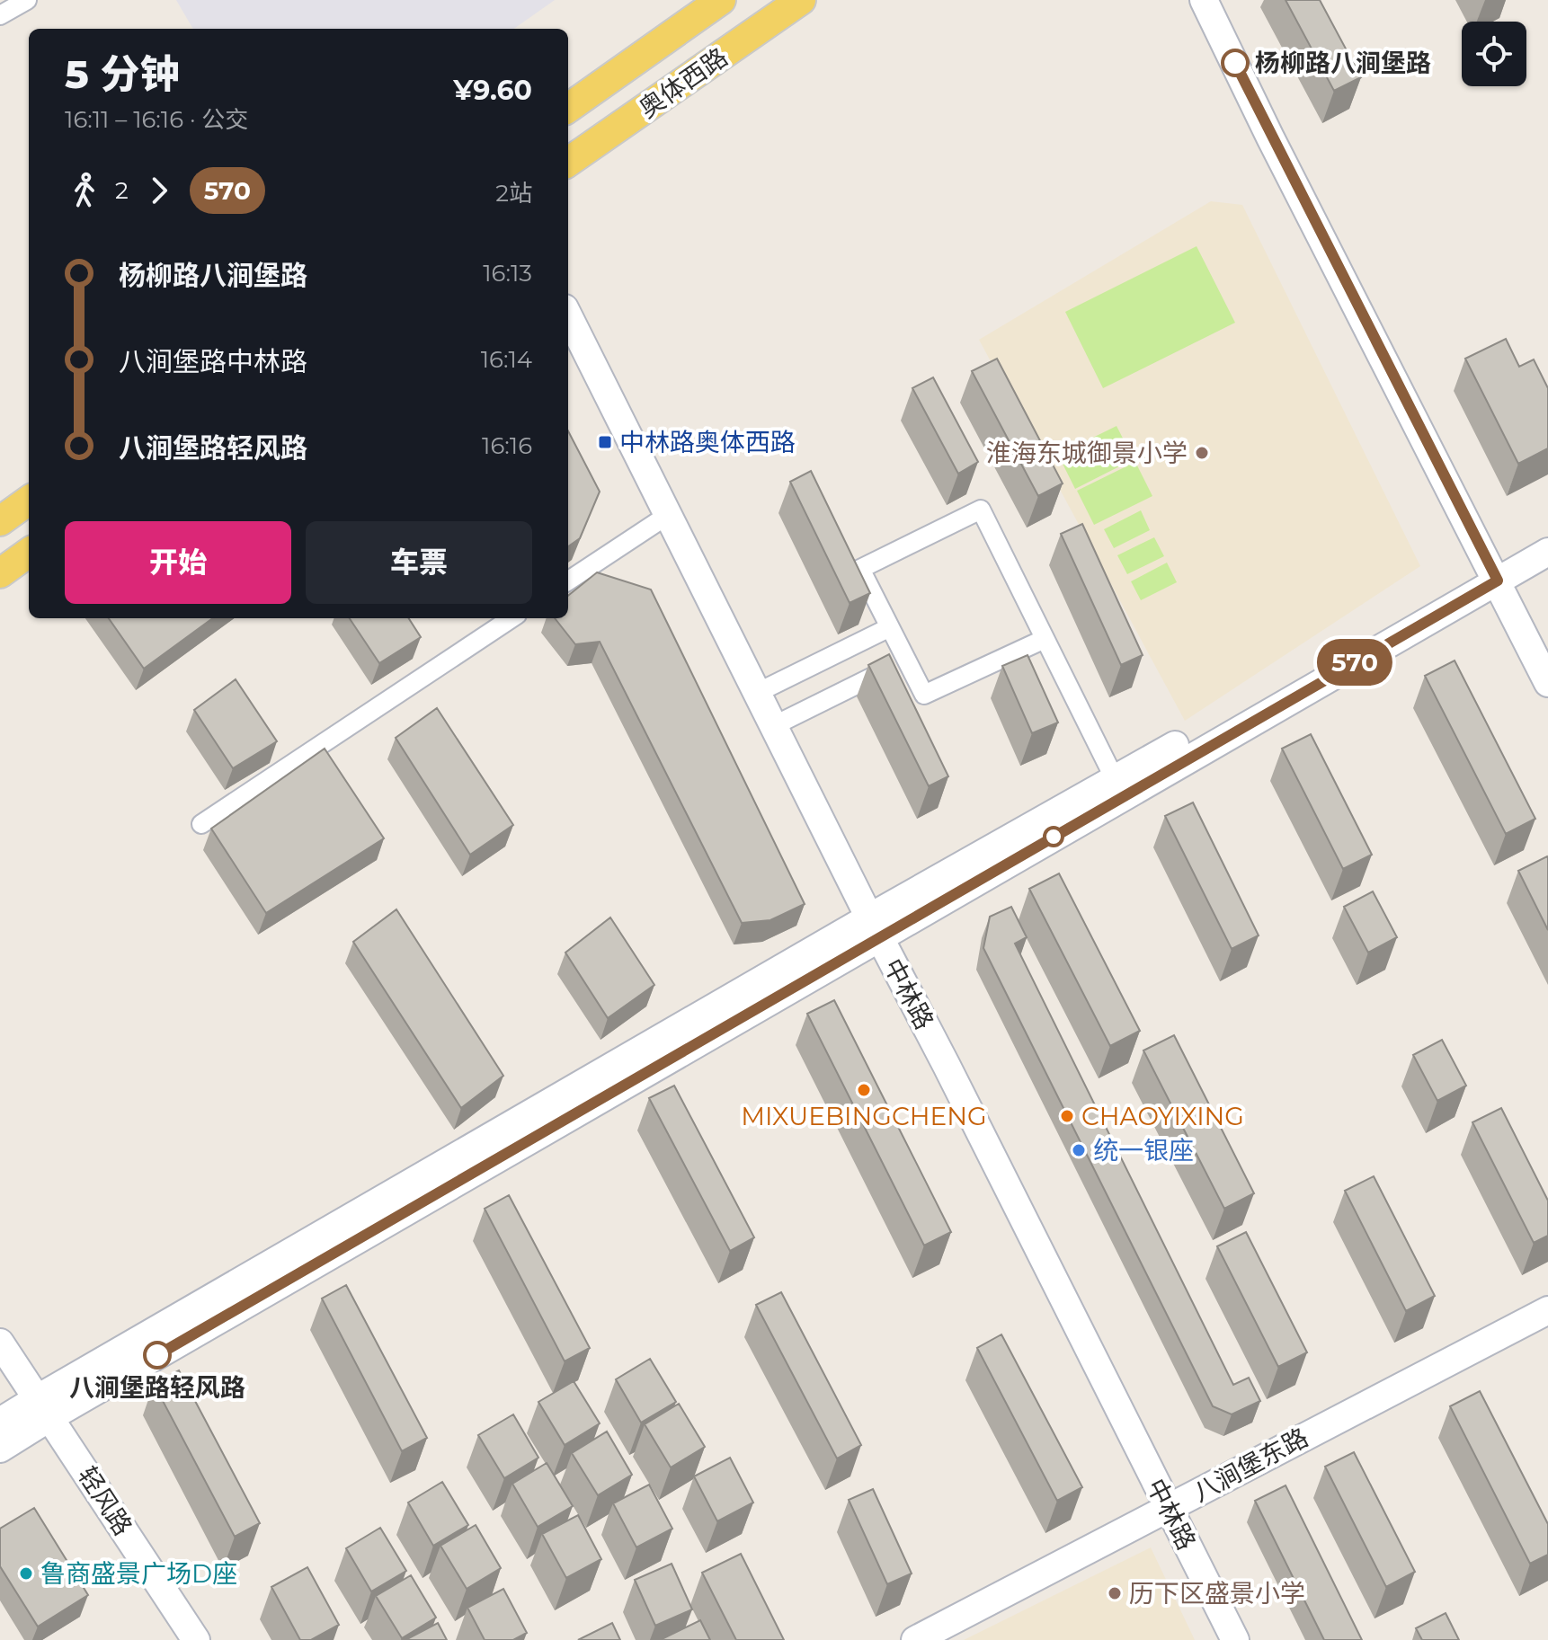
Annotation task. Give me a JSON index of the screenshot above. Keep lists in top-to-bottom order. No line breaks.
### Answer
{"streets":{"main road":["奥体西路"],"street":["中林路","八涧堡东路","轻风路"]},"crossings":[["中林路","八涧堡东路"]],"places":{"other":["杨柳路八涧堡路","淮海东城御景小学","MIXUEBINGCHENG","CHAOYIXING","统一银座","八涧堡路轻风路","鲁商盛景广场D座","历下区盛景小学"],"transit":["中林路奥体西路"]},"lines":["bus line 570"],"page":{"on_map":"570","heading":["5 分钟","16:11 – 16:16 · 公交","¥9.60"],"legs":["2","570","2站"],"list":[{"name":"杨柳路八涧堡路","value":"16:13"},{"name":"八涧堡路中林路","value":"16:14"},{"name":"八涧堡路轻风路","value":"16:16"}],"buttons":["开始","车票"]}}
